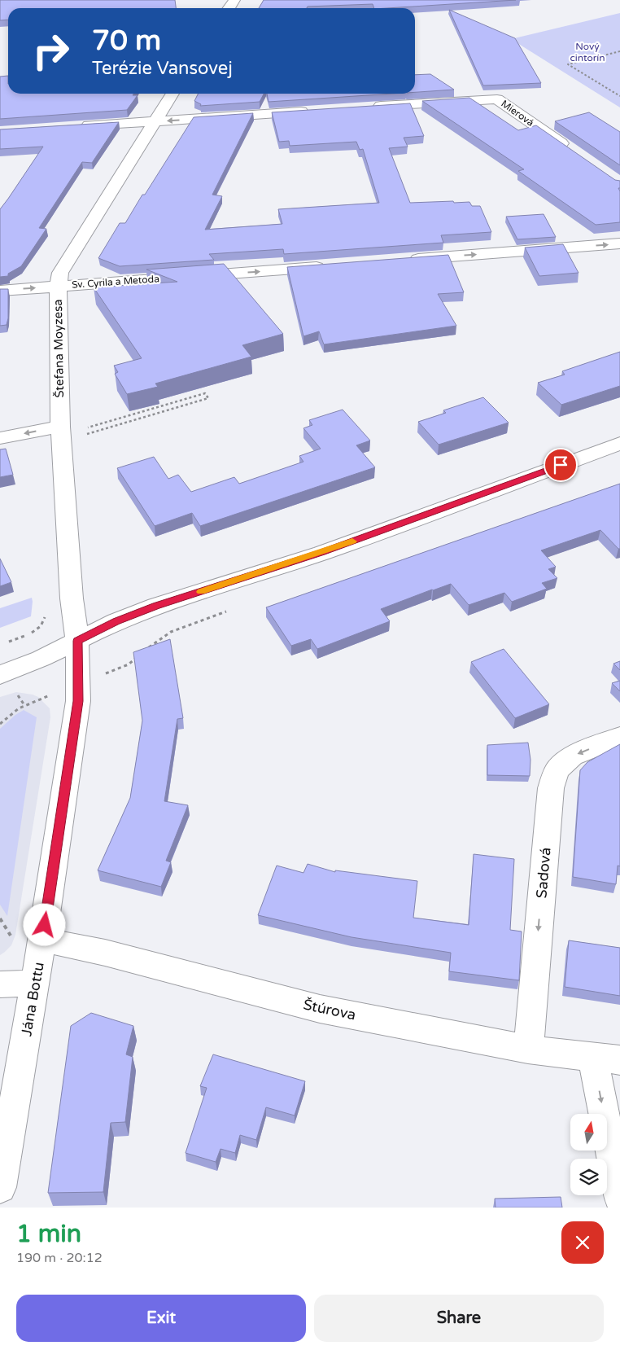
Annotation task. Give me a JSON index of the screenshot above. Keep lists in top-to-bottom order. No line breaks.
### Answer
{"streets":{"street":["Mierová","Sv. Cyrila a Metoda","Štefana Moyzesa","Sadová","Jána Bottu","Štúrova"]},"crossings":[["Sv. Cyrila a Metoda","Štefana Moyzesa"],["Štefana Moyzesa","Jána Bottu"],["Sadová","Štúrova"],["Jána Bottu","Štúrova"]],"one_way":["Sadová"],"parks":["Nový cintorín"],"north":"top","page":{"turn":["70 m","Terézie Vansovej"],"heading":["1 min","190 m · 20:12"],"buttons":["Exit","Share"]}}
